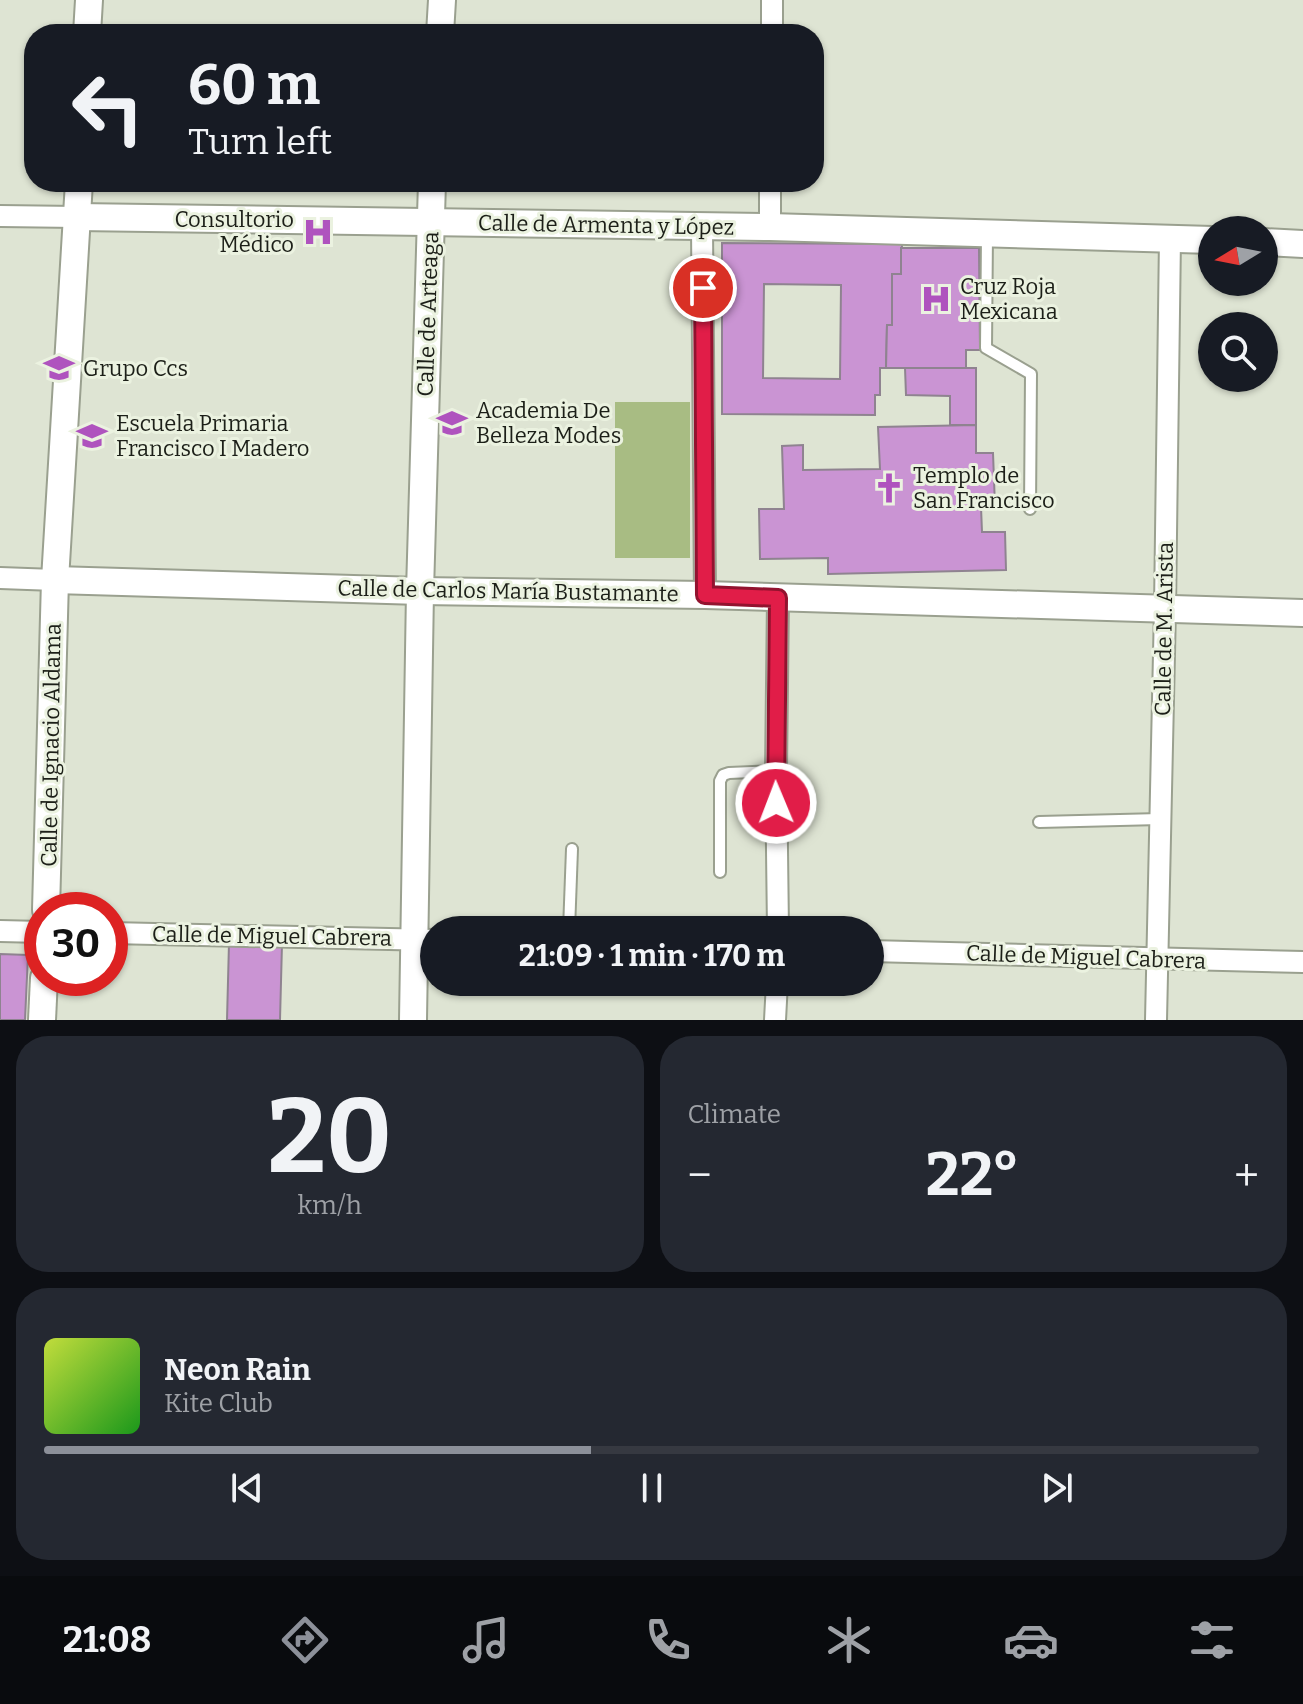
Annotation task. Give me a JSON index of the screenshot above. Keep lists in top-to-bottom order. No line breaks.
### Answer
{"streets":{"street":["Calle de Armenta y López","Calle de Arteaga","Calle de Carlos María Bustamante","Calle de M. Arista","Calle de Ignacio Aldama","Calle de Miguel Cabrera"]},"crossings":[["Calle de Armenta y López","Calle de Arteaga"],["Calle de Armenta y López","Calle de M. Arista"],["Calle de Armenta y López","Calle de Ignacio Aldama"],["Calle de Arteaga","Calle de Carlos María Bustamante"],["Calle de Carlos María Bustamante","Calle de M. Arista"],["Calle de Carlos María Bustamante","Calle de Ignacio Aldama"],["Calle de M. Arista","Calle de Miguel Cabrera"]],"places":{"hospital":["Consultorio Médico","Cruz Roja Mexicana"],"school or university":["Grupo Ccs","Academia De Belleza Modes","Escuela Primaria Francisco I Madero"],"church":["Templo de San Francisco"]},"north":"left","page":{"turn":["60 m","Turn left"],"limit":"30","trip":"21:09 · 1 min · 170 m","tile":[["20","km/h"],"Climate"],"heat":["−","22°","+"],"song":["Neon Rain","Kite Club"],"tabs":"21:08"}}
